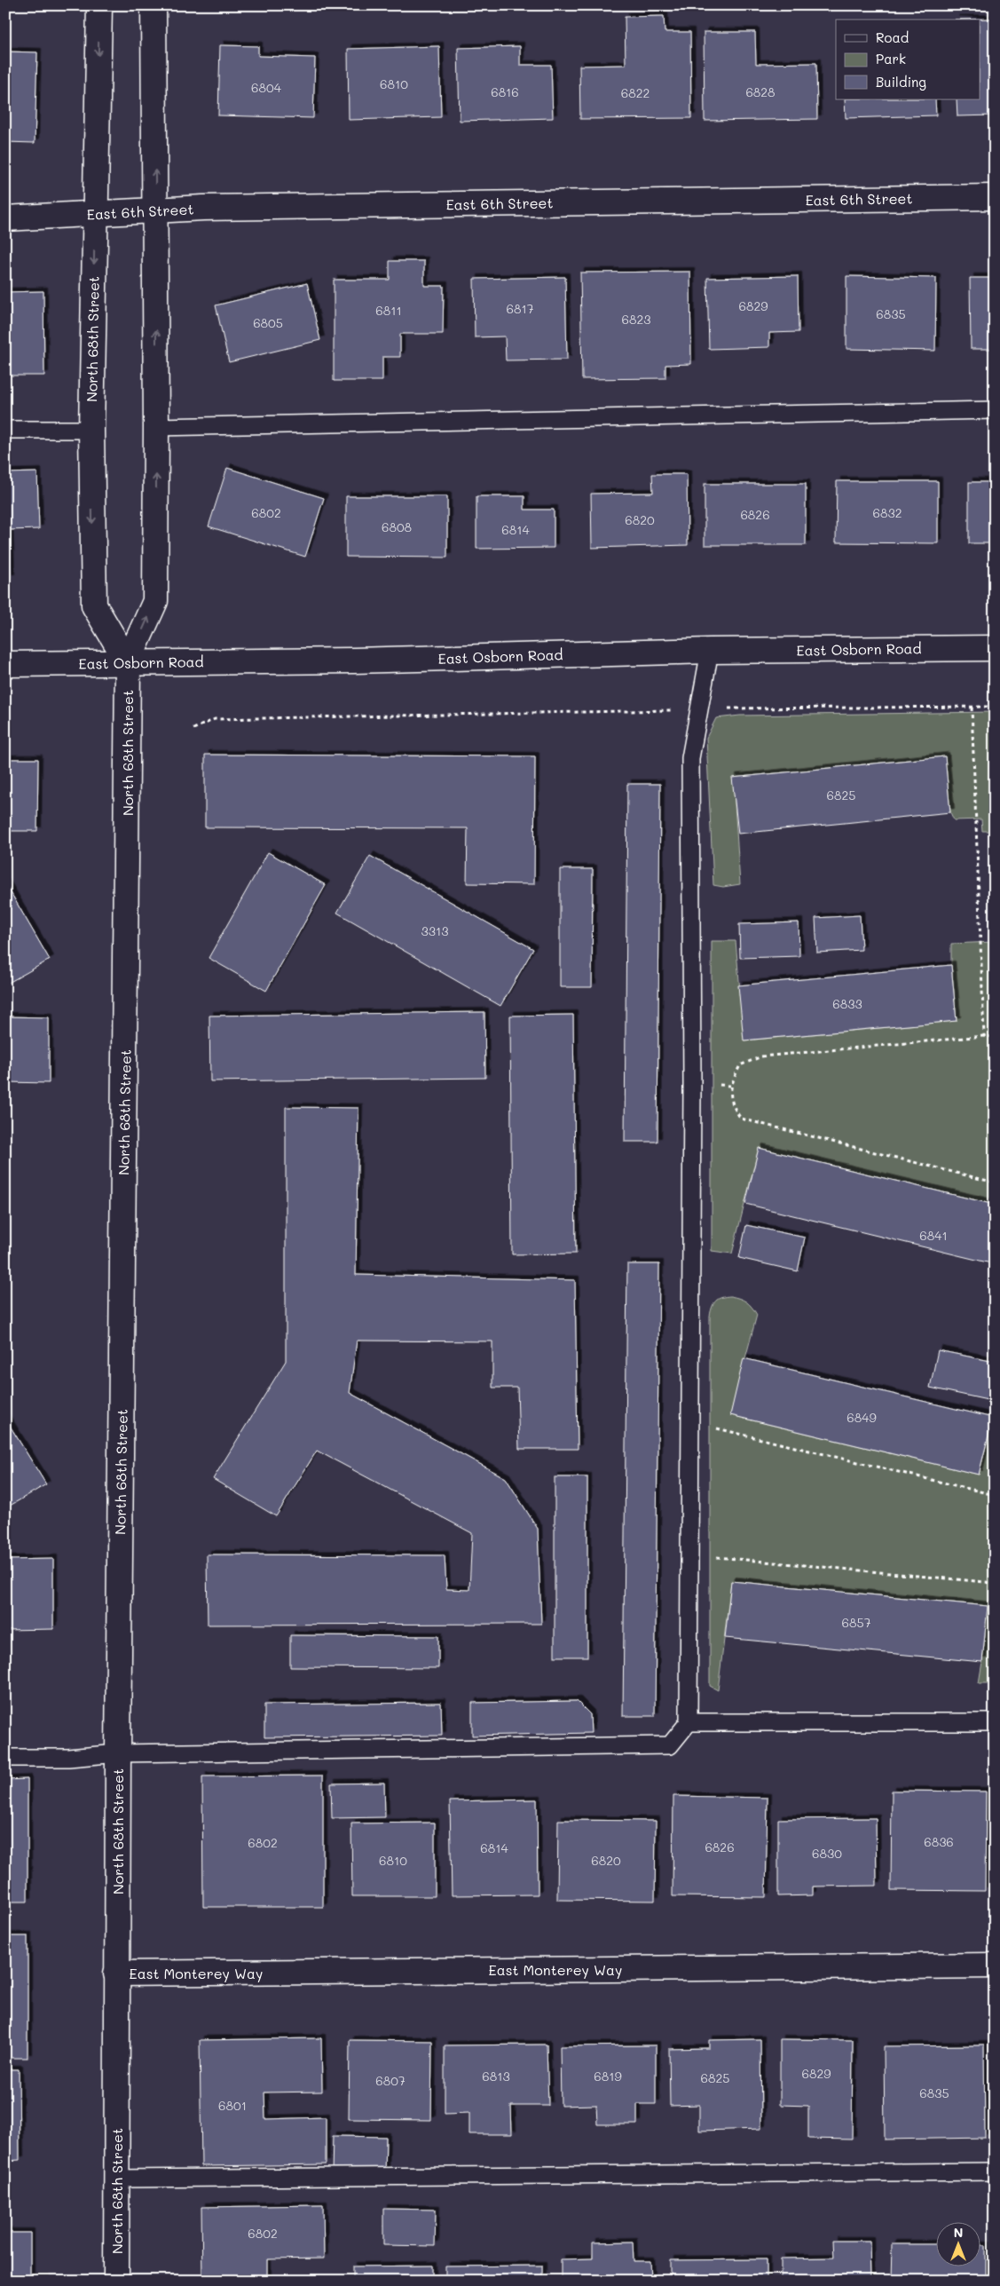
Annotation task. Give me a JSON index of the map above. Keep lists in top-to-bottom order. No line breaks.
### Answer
{"streets":{"main road":["East 6th Street","North 68th Street","East Osborn Road","East Monterey Way"]},"crossings":[["East 6th Street","North 68th Street"],["North 68th Street","East Osborn Road"],["North 68th Street","East Monterey Way"]],"house_numbers":["6810","6804","6816","6828","6822","6829","6817","6811","6835","6823","6805","6802","6832","6826","6820","6808","6814","6825","3313","6833","6841","6849","6857","6836","6802","6826","6814","6830","6810","6820","6829","6813","6819","6825","6807","6835","6801","6802"],"legend":["Road","Park","Building"],"north":"top"}
